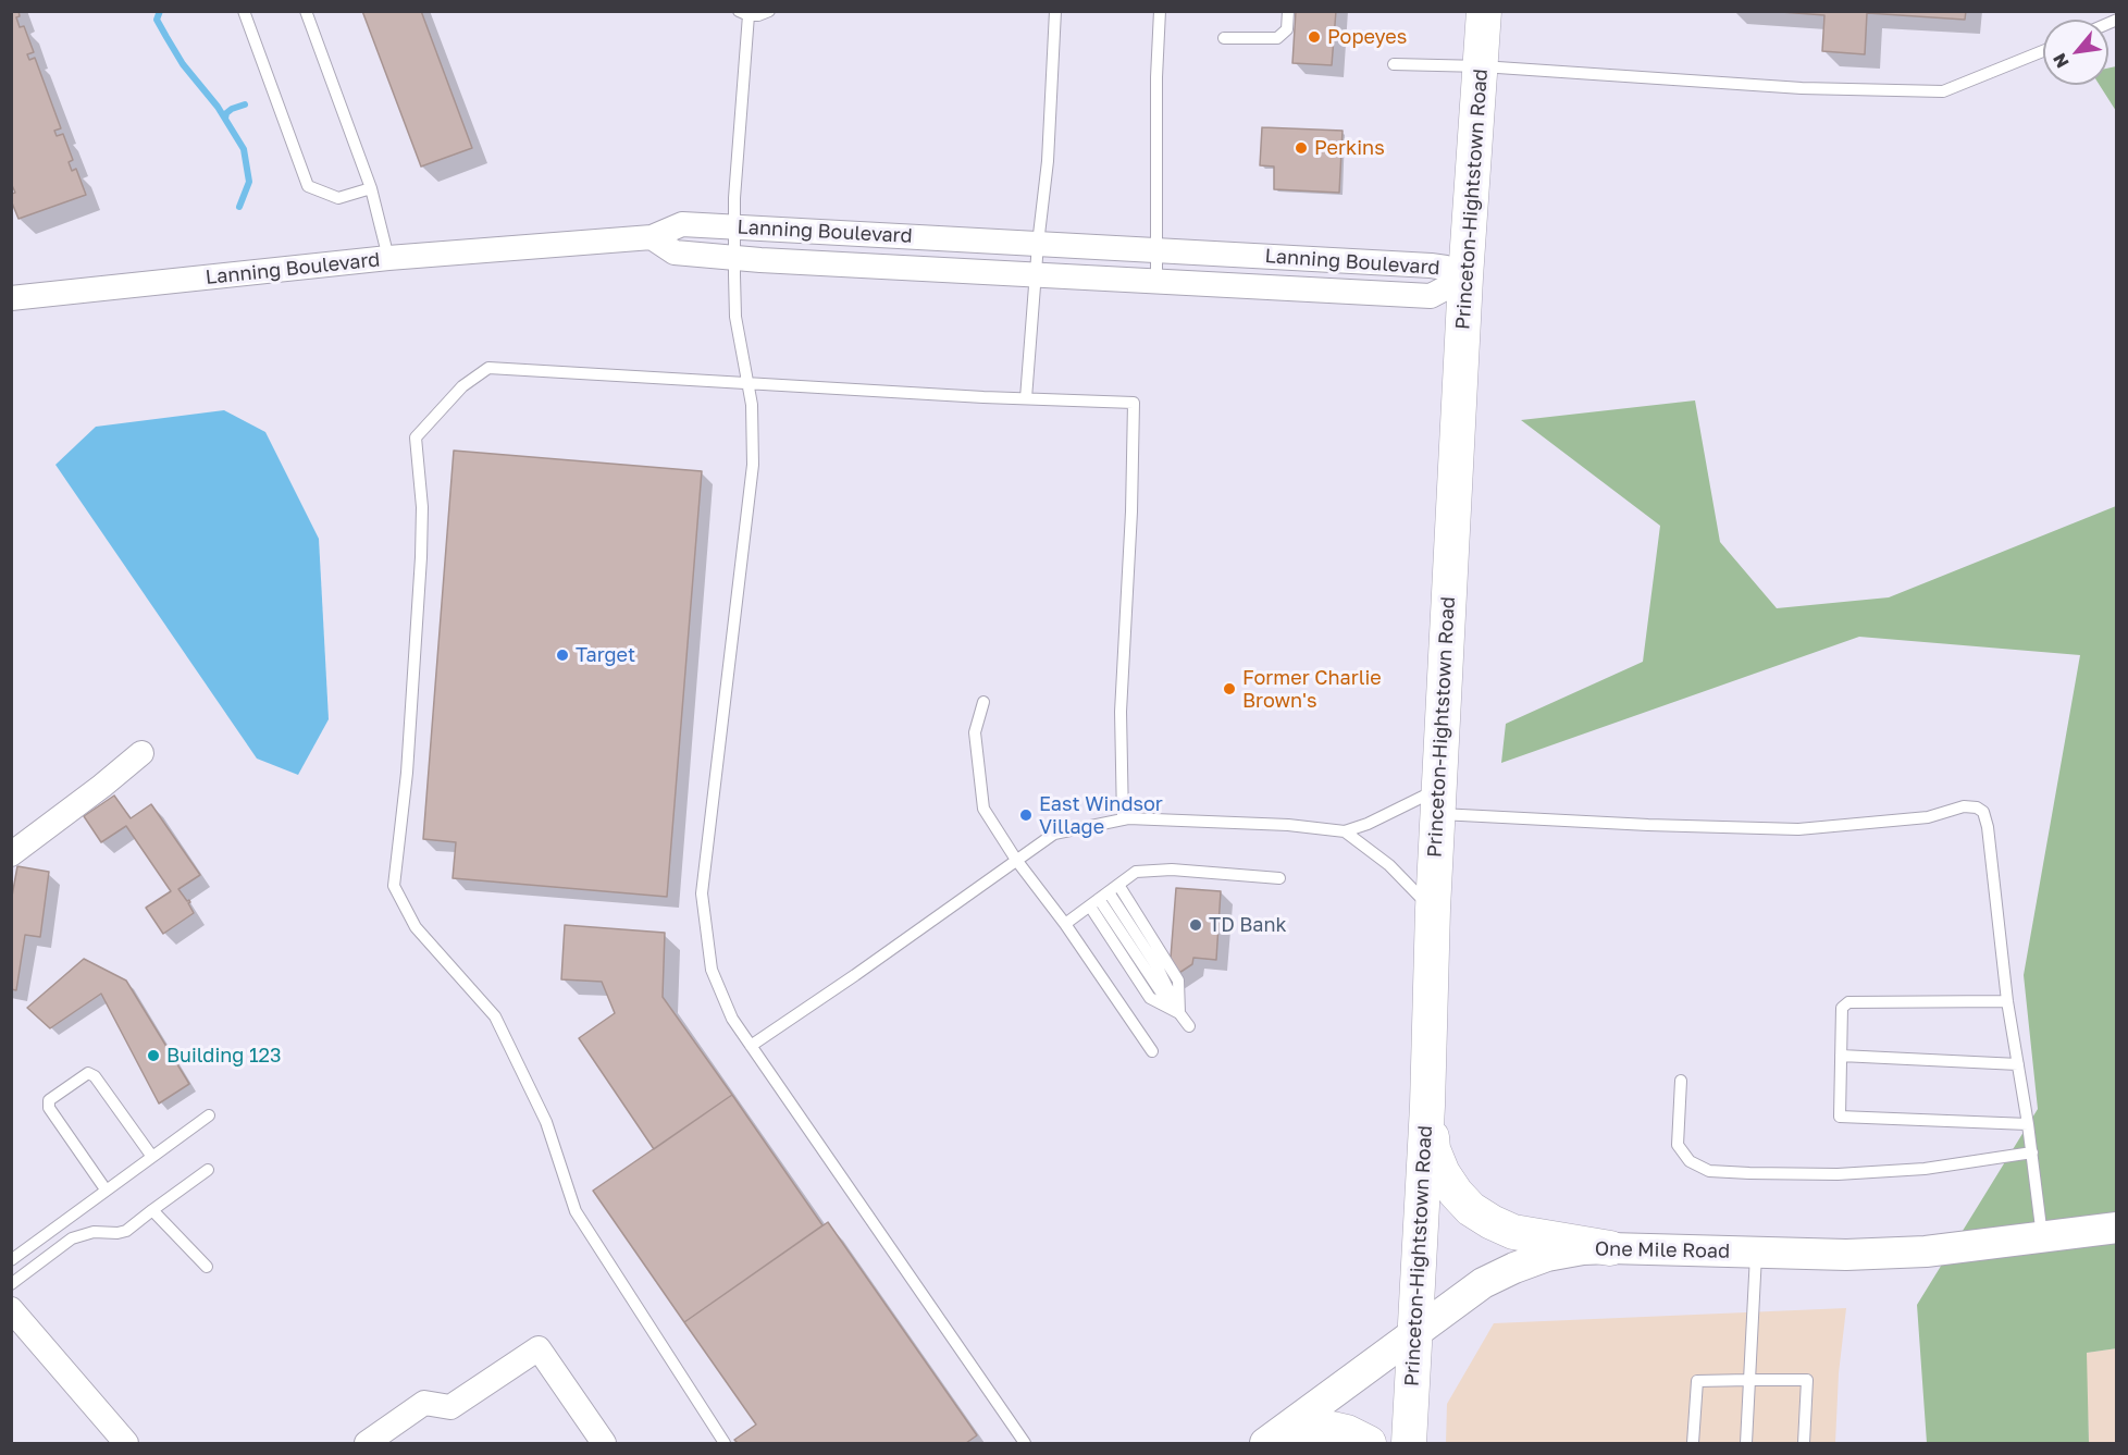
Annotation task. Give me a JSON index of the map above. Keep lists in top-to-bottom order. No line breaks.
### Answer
{"streets":{"main road":["Princeton-Hightstown Road"],"street":["Lanning Boulevard","One Mile Road"]},"crossings":[["Princeton-Hightstown Road","Lanning Boulevard"],["Princeton-Hightstown Road","One Mile Road"]],"places":["Popeyes","Perkins","Target","Former Charlie Brown's","East Windsor Village","TD Bank","Building 123"],"north":"bottom left"}
